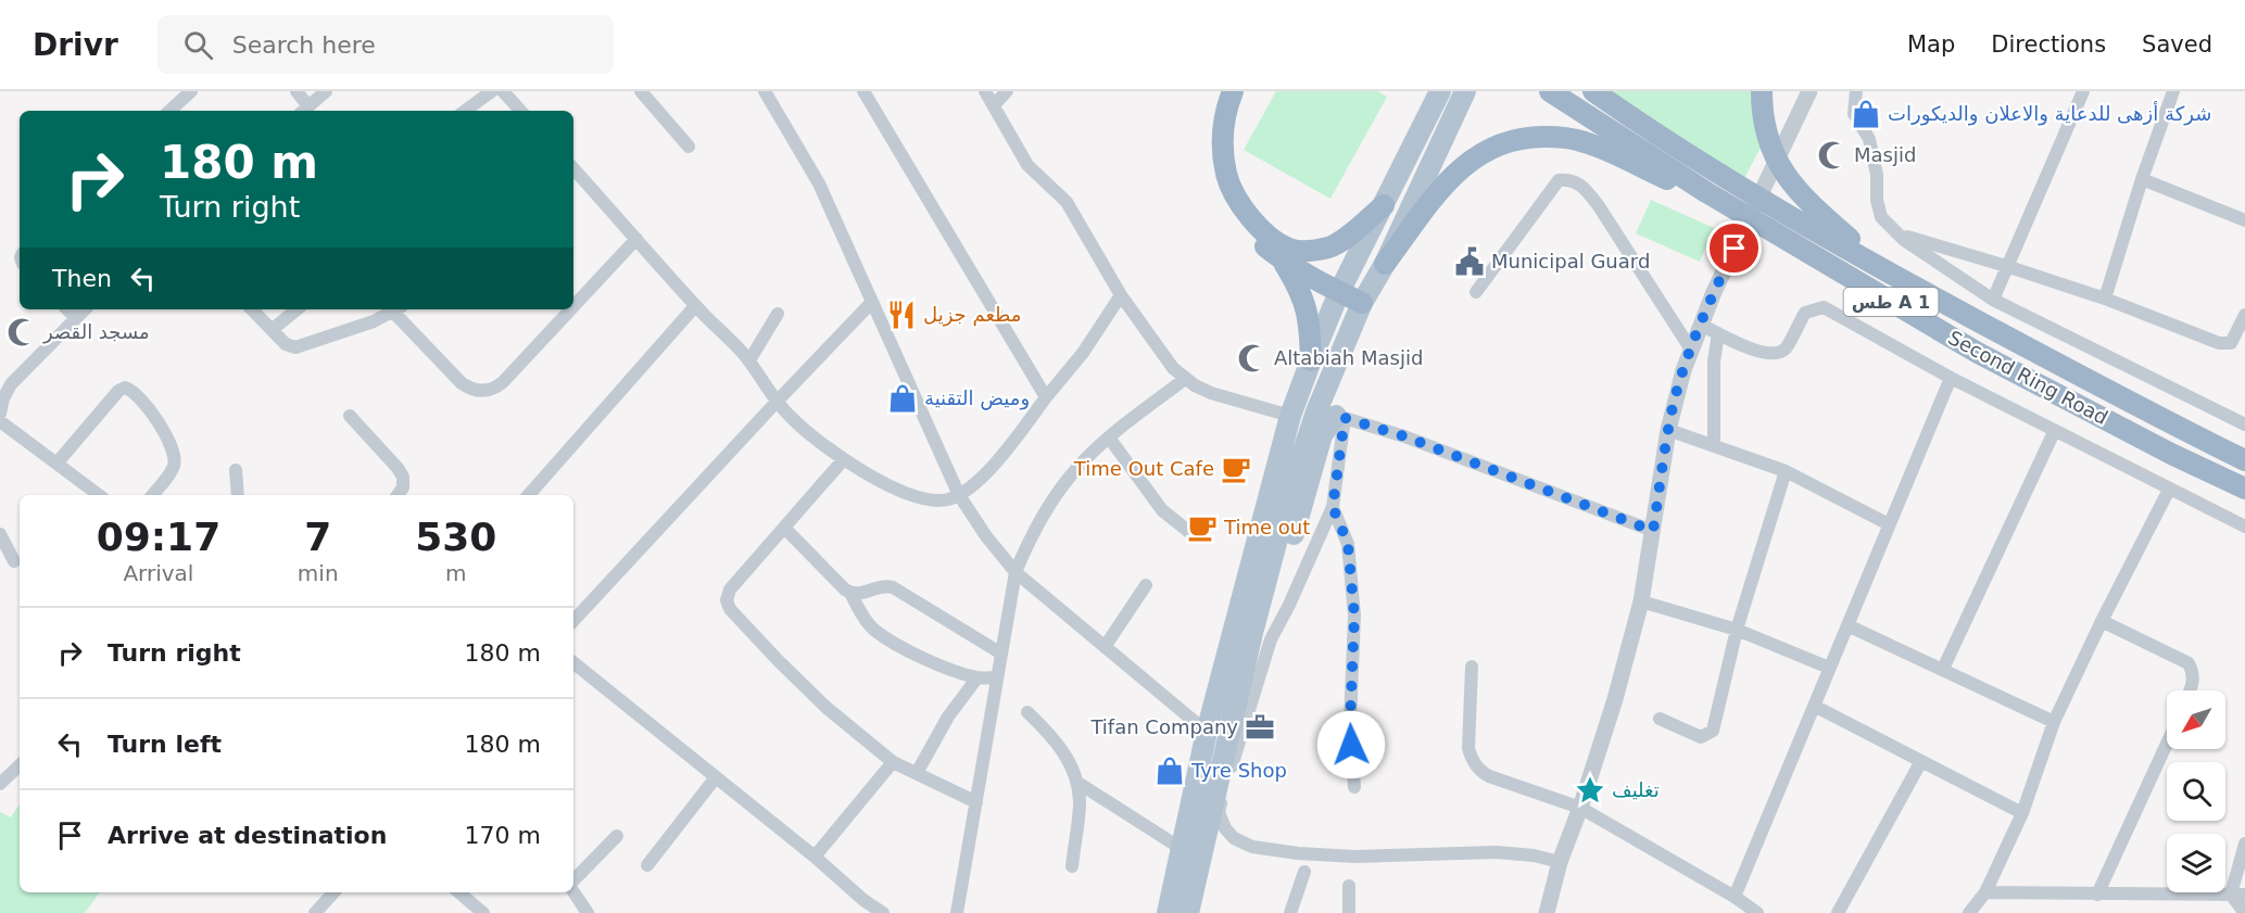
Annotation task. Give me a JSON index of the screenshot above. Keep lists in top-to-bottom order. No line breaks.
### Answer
{"streets":{"highway":["طس A 1","Second Ring Road"]},"places":{"shop":["شركة أزهى للدعاية والاعلان والديكورات","وميض التقنية","Tyre Shop"],"mosque":["Masjid","مسجد القصر","Altabiah Masjid"],"public building":["Municipal Guard"],"restaurant":["مطعم جزيل"],"cafe":["Time Out Cafe","Time out"],"office":["Tifan Company"],"place":["تغليف"]},"north":"bottom left","page":{"header":"Drivr","search":"Search here","nav":["Map","Directions","Saved"],"turn":["180 m","Turn right"],"then":"Then","eta":["09:17","Arrival","7","min","530","m"],"list":[{"name":"Turn right","value":"180 m"},{"name":"Turn left","value":"180 m"},{"name":"Arrive at destination","value":"170 m"}]}}
